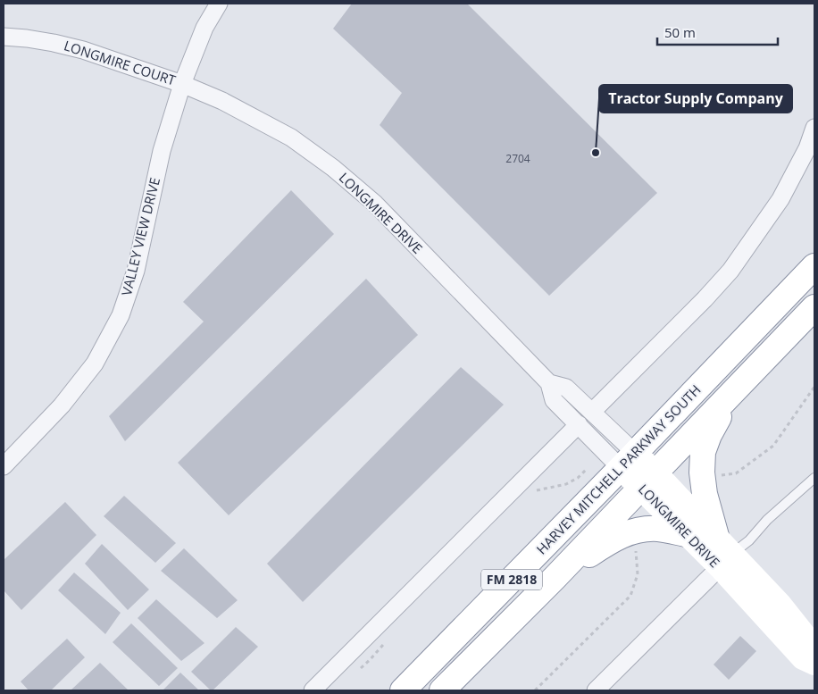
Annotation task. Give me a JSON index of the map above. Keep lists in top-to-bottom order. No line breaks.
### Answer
{"streets":{"highway":["HARVEY MITCHELL PARKWAY SOUTH","FM 2818"],"street":["LONGMIRE COURT","LONGMIRE DRIVE","VALLEY VIEW DRIVE"]},"crossings":[["LONGMIRE COURT","LONGMIRE DRIVE"],["LONGMIRE COURT","VALLEY VIEW DRIVE"],["LONGMIRE DRIVE","VALLEY VIEW DRIVE"],["LONGMIRE DRIVE","HARVEY MITCHELL PARKWAY SOUTH"]],"places":["Tractor Supply Company"],"house_numbers":["2704"],"scale_bar":"50 m"}
